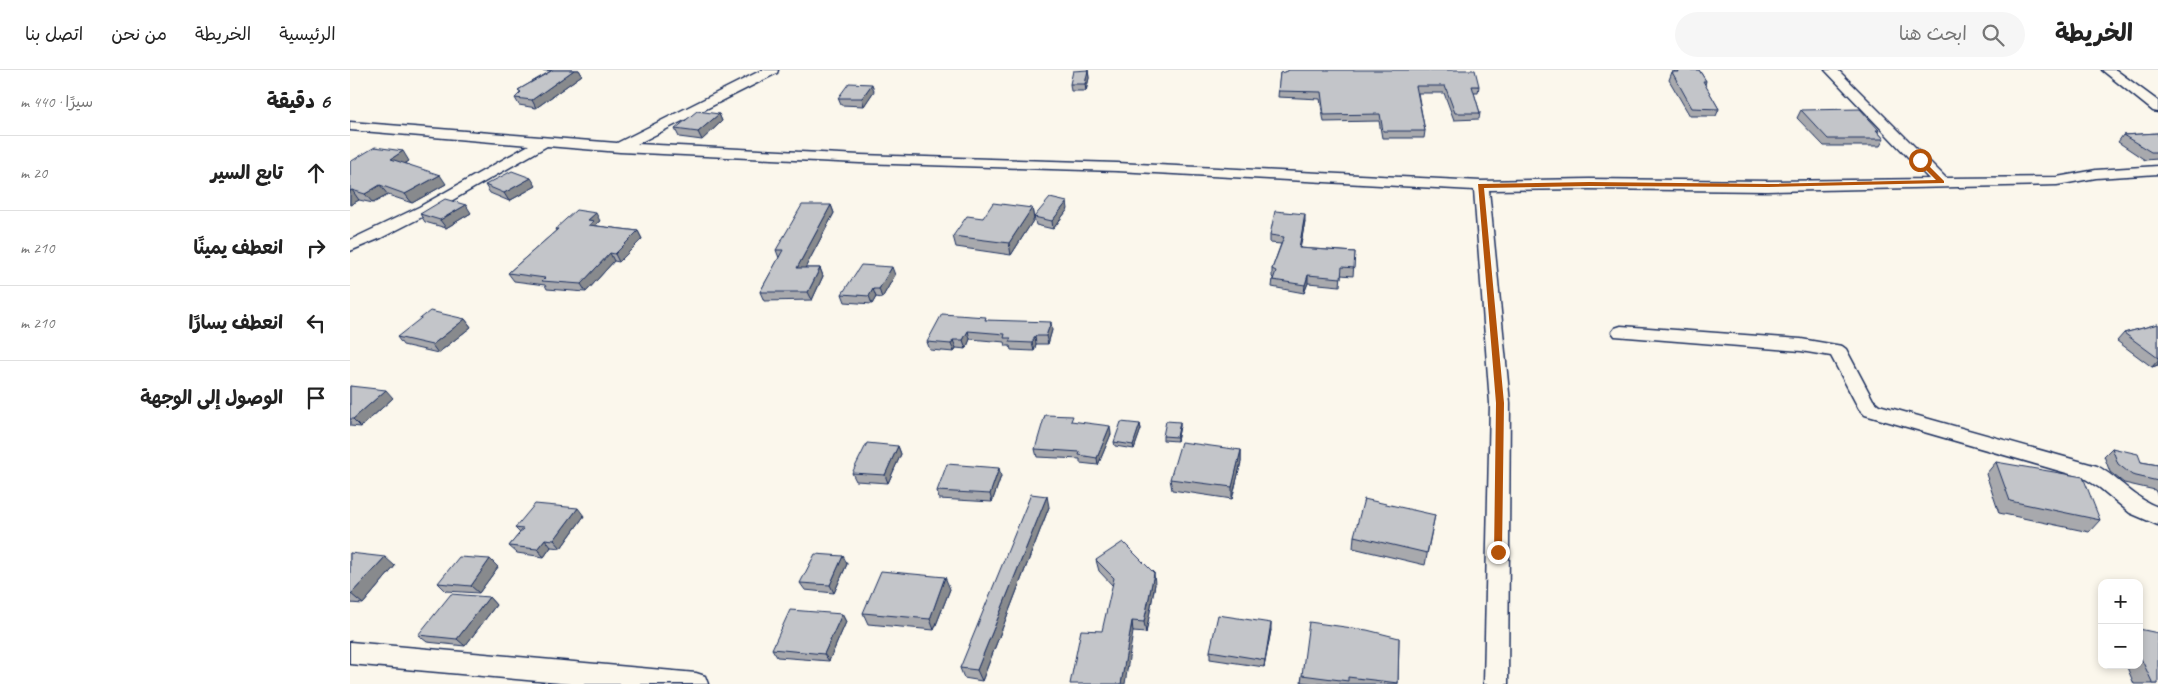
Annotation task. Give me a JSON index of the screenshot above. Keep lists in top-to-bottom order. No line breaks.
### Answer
{"page":{"header":"الخريطة","search":"ابحث هنا","nav":["الرئيسية","الخريطة","من نحن","اتصل بنا"],"heading":["6 دقيقة","سيرًا · 440 m"],"list":[["تابع السير","20 m"],["انعطف يمينًا","210 m"],["انعطف يسارًا","210 m"],"الوصول إلى الوجهة"],"map_buttons":["+","−"]}}
